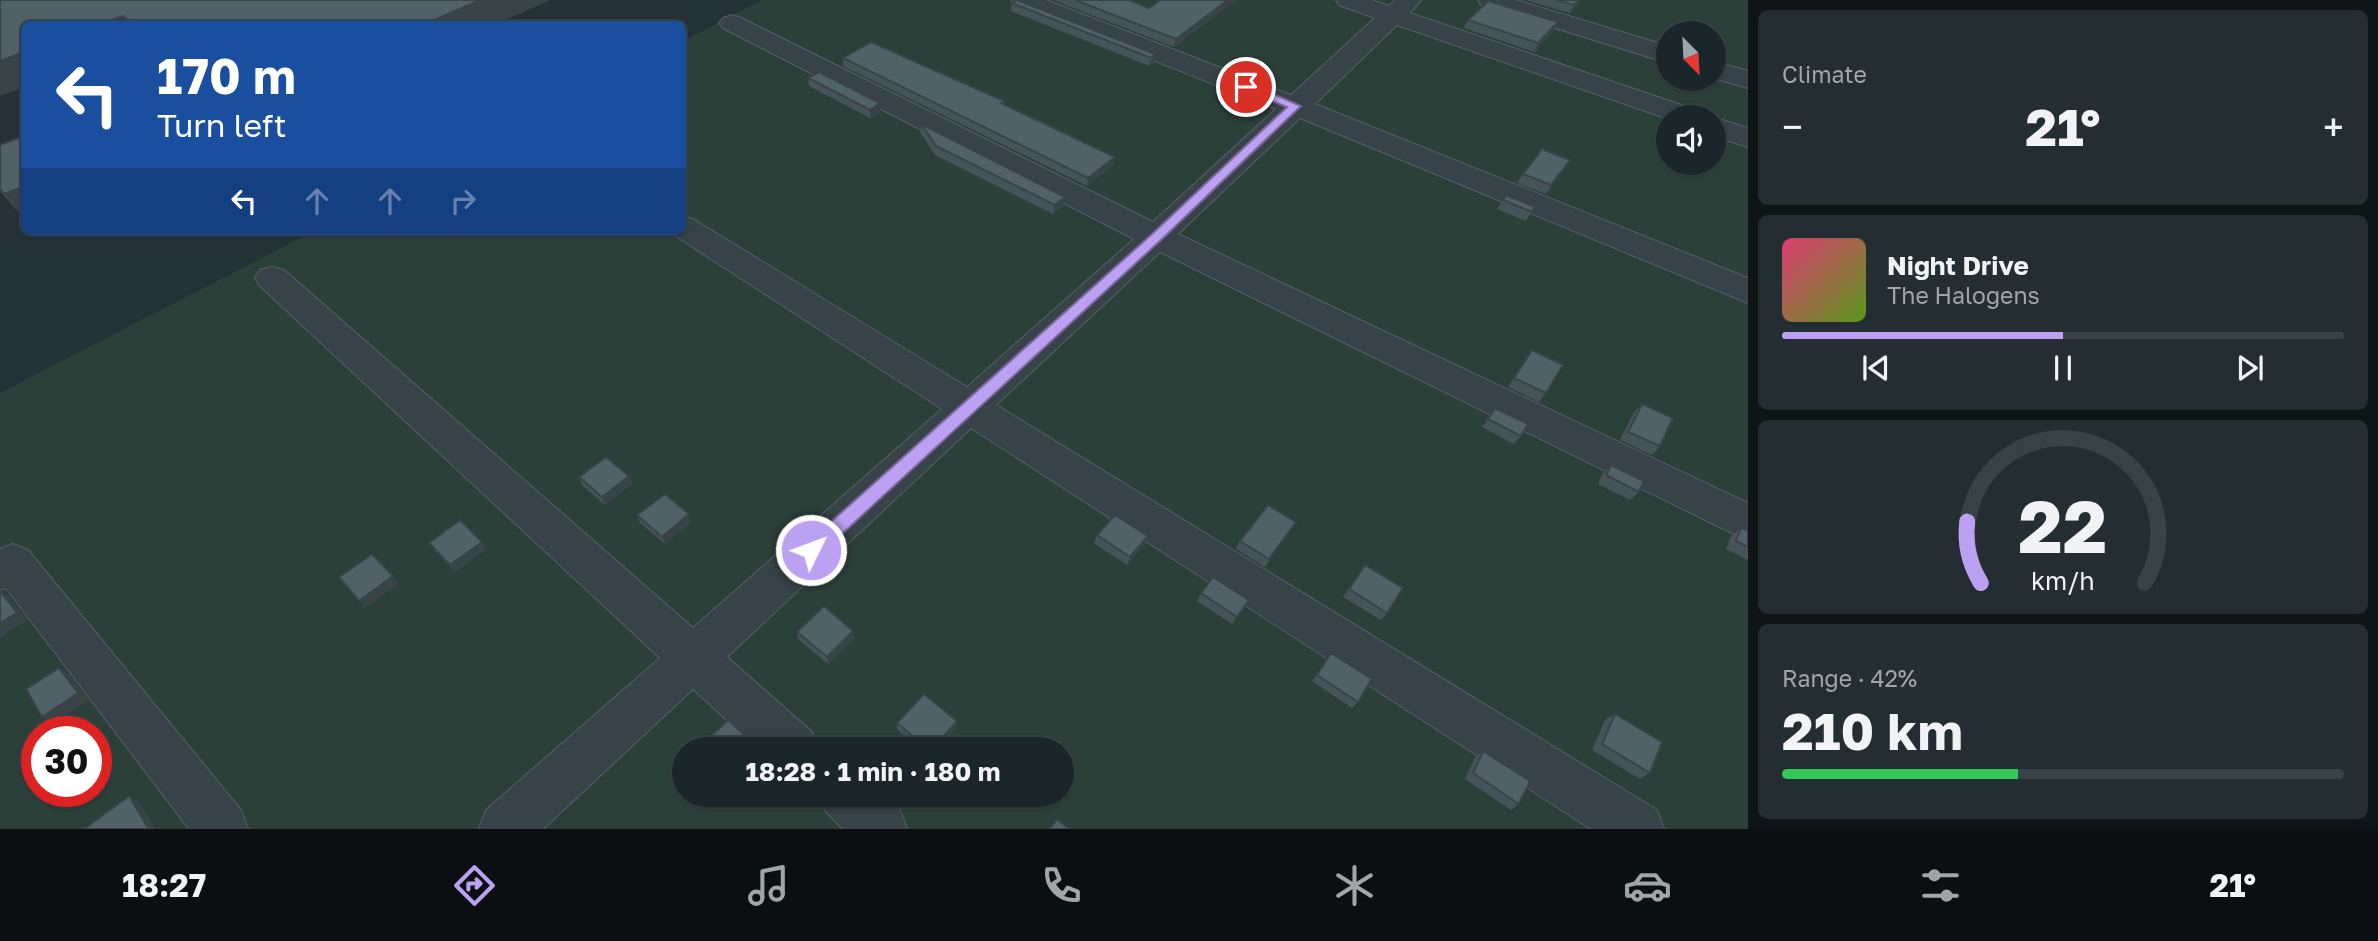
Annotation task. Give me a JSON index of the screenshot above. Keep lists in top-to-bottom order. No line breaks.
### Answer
{"north":"bottom right","page":{"tile":["Climate",["Range · 42%","210 km"]],"turn":["170 m","Turn left"],"heat":["−","21°","+"],"song":["Night Drive","The Halogens"],"limit":"30","trip":"18:28 · 1 min · 180 m","tabs":["18:27","21°"],"gauge":["22","km/h"]}}
